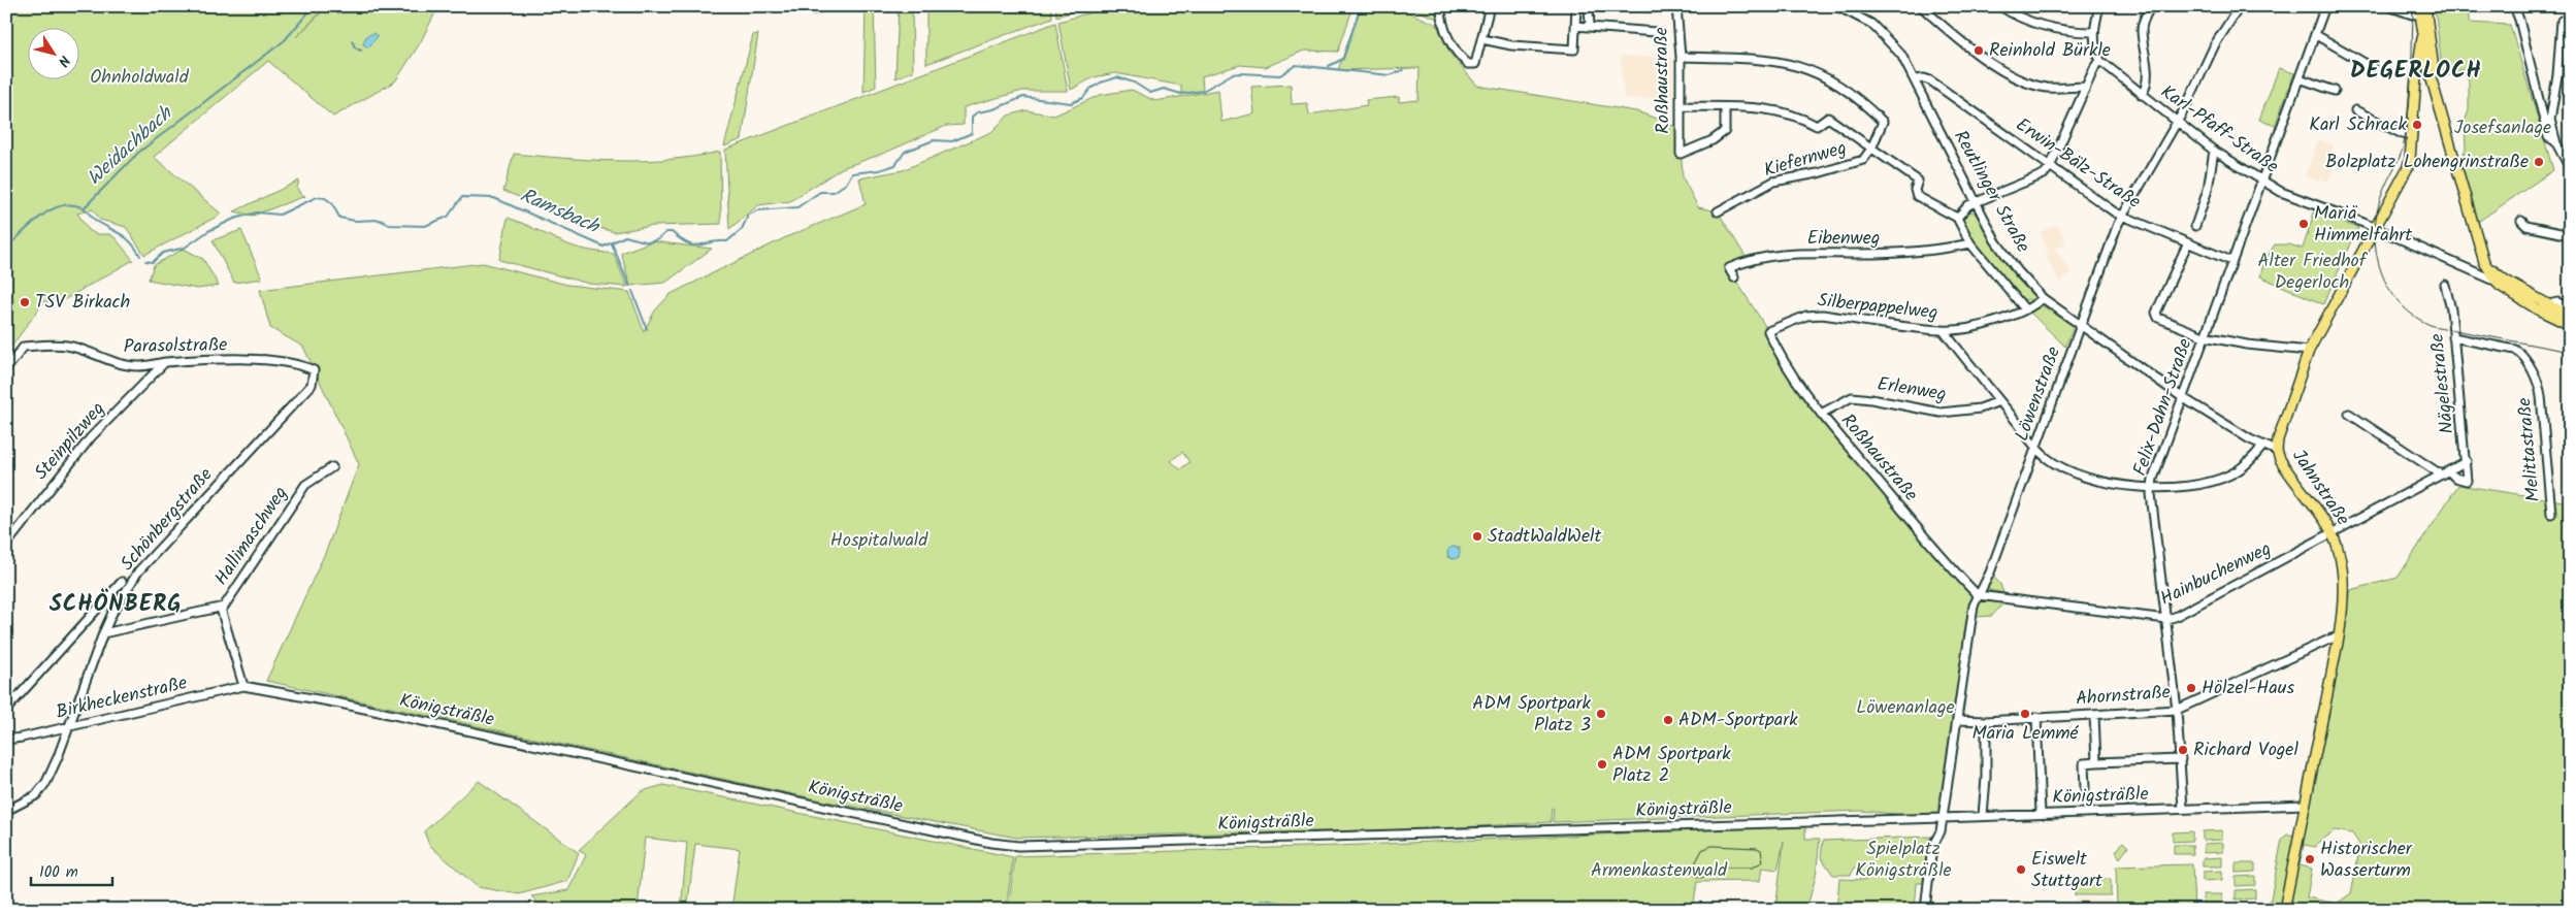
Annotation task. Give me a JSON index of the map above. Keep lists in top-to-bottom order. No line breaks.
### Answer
{"streets":{"main road":["Jahnstraße"],"street":["Roßhaustraße","Karl-Pfaff-Straße","Kiefernweg","Erwin-Bälz-Straße","Reutlinger Straße","Eibenweg","Silberpappelweg","Parasolstraße","Nägelestraße","Erlenweg","Löwenstraße","Felix-Dahn-Straße","Steinpilzweg","Melittastraße","Schönbergstraße","Hallimaschweg","Hainbuchenweg","Ahornstraße","Birkheckenstraße","Königsträßle"]},"crossings":[["Roßhaustraße","Silberpappelweg"],["Roßhaustraße","Erlenweg"],["Roßhaustraße","Löwenstraße"],["Roßhaustraße","Hainbuchenweg"],["Karl-Pfaff-Straße","Löwenstraße"],["Karl-Pfaff-Straße","Felix-Dahn-Straße"],["Karl-Pfaff-Straße","Jahnstraße"],["Erwin-Bälz-Straße","Reutlinger Straße"],["Erwin-Bälz-Straße","Löwenstraße"],["Erwin-Bälz-Straße","Felix-Dahn-Straße"],["Reutlinger Straße","Eibenweg"],["Reutlinger Straße","Silberpappelweg"],["Reutlinger Straße","Löwenstraße"],["Reutlinger Straße","Felix-Dahn-Straße"],["Reutlinger Straße","Jahnstraße"],["Parasolstraße","Steinpilzweg"],["Parasolstraße","Schönbergstraße"],["Nägelestraße","Melittastraße"],["Nägelestraße","Hainbuchenweg"],["Löwenstraße","Hainbuchenweg"],["Löwenstraße","Ahornstraße"],["Löwenstraße","Königsträßle"],["Felix-Dahn-Straße","Hainbuchenweg"],["Felix-Dahn-Straße","Ahornstraße"],["Felix-Dahn-Straße","Königsträßle"],["Jahnstraße","Hainbuchenweg"],["Jahnstraße","Ahornstraße"],["Jahnstraße","Königsträßle"],["Schönbergstraße","Hallimaschweg"],["Schönbergstraße","Birkheckenstraße"],["Birkheckenstraße","Königsträßle"]],"districts":["DEGERLOCH","SCHÖNBERG"],"water":["Weidachbach","Ramsbach"],"parks":["Ohnholdwald","Josefsanlage","Alter Friedhof Degerloch","Hospitalwald","Löwenanlage","Spielplatz Königsträßle","Armenkastenwald"],"places":["Reinhold Bürkle","Karl Schrack","Bolzplatz Lohengrinstraße","Mariä Himmelfahrt","TSV Birkach","StadtWaldWelt","Hölzel-Haus","ADM Sportpark Platz 3","Maria Lemmé","ADM-Sportpark","Richard Vogel","ADM Sportpark Platz 2","Historischer Wasserturm","Eiswelt Stuttgart"],"scale_bar":"100 m","north":"bottom right"}
